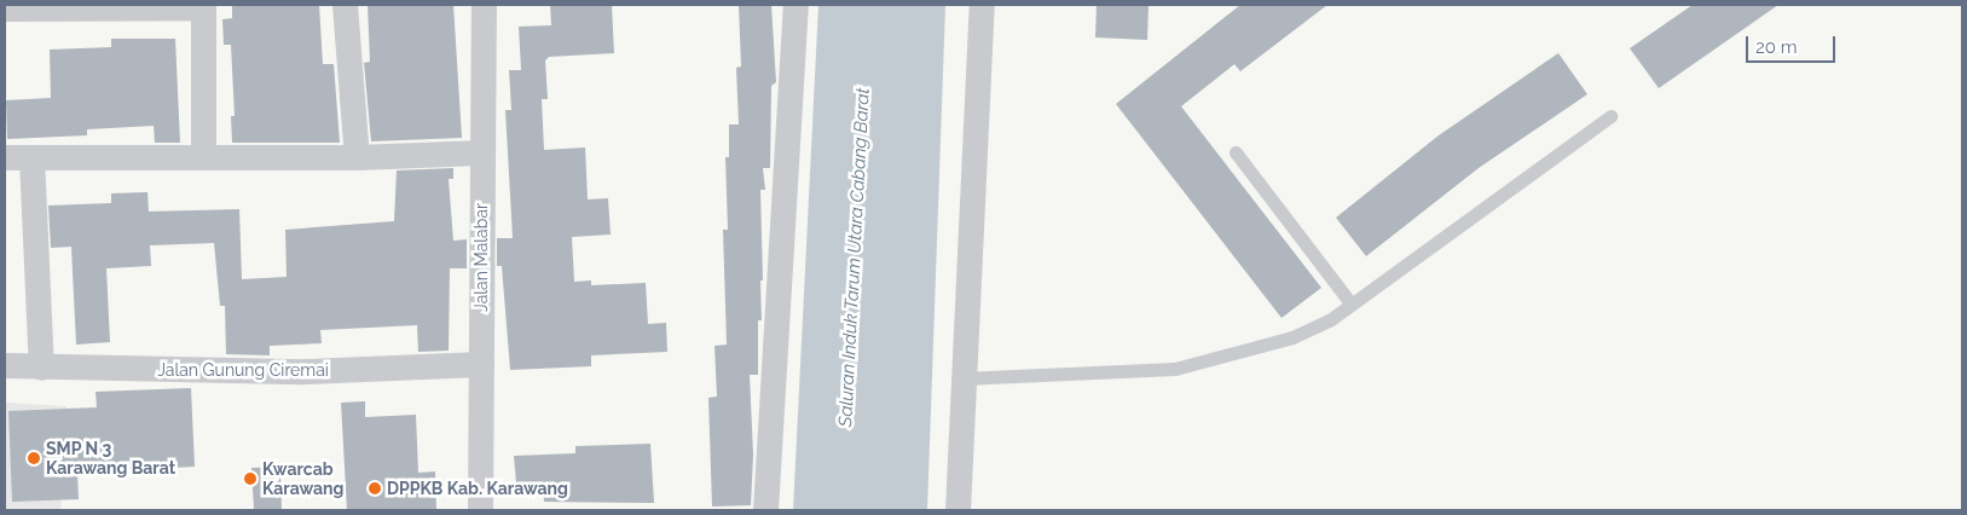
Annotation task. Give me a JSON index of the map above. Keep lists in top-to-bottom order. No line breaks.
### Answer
{"streets":{"street":["Jalan Malabar","Jalan Gunung Ciremai"]},"crossings":[["Jalan Malabar","Jalan Gunung Ciremai"]],"water":["Saluran Induk Tarum Utara Cabang Barat"],"places":["SMP N 3 Karawang Barat","Kwarcab Karawang","DPPKB Kab. Karawang"],"scale_bar":"20 m"}
